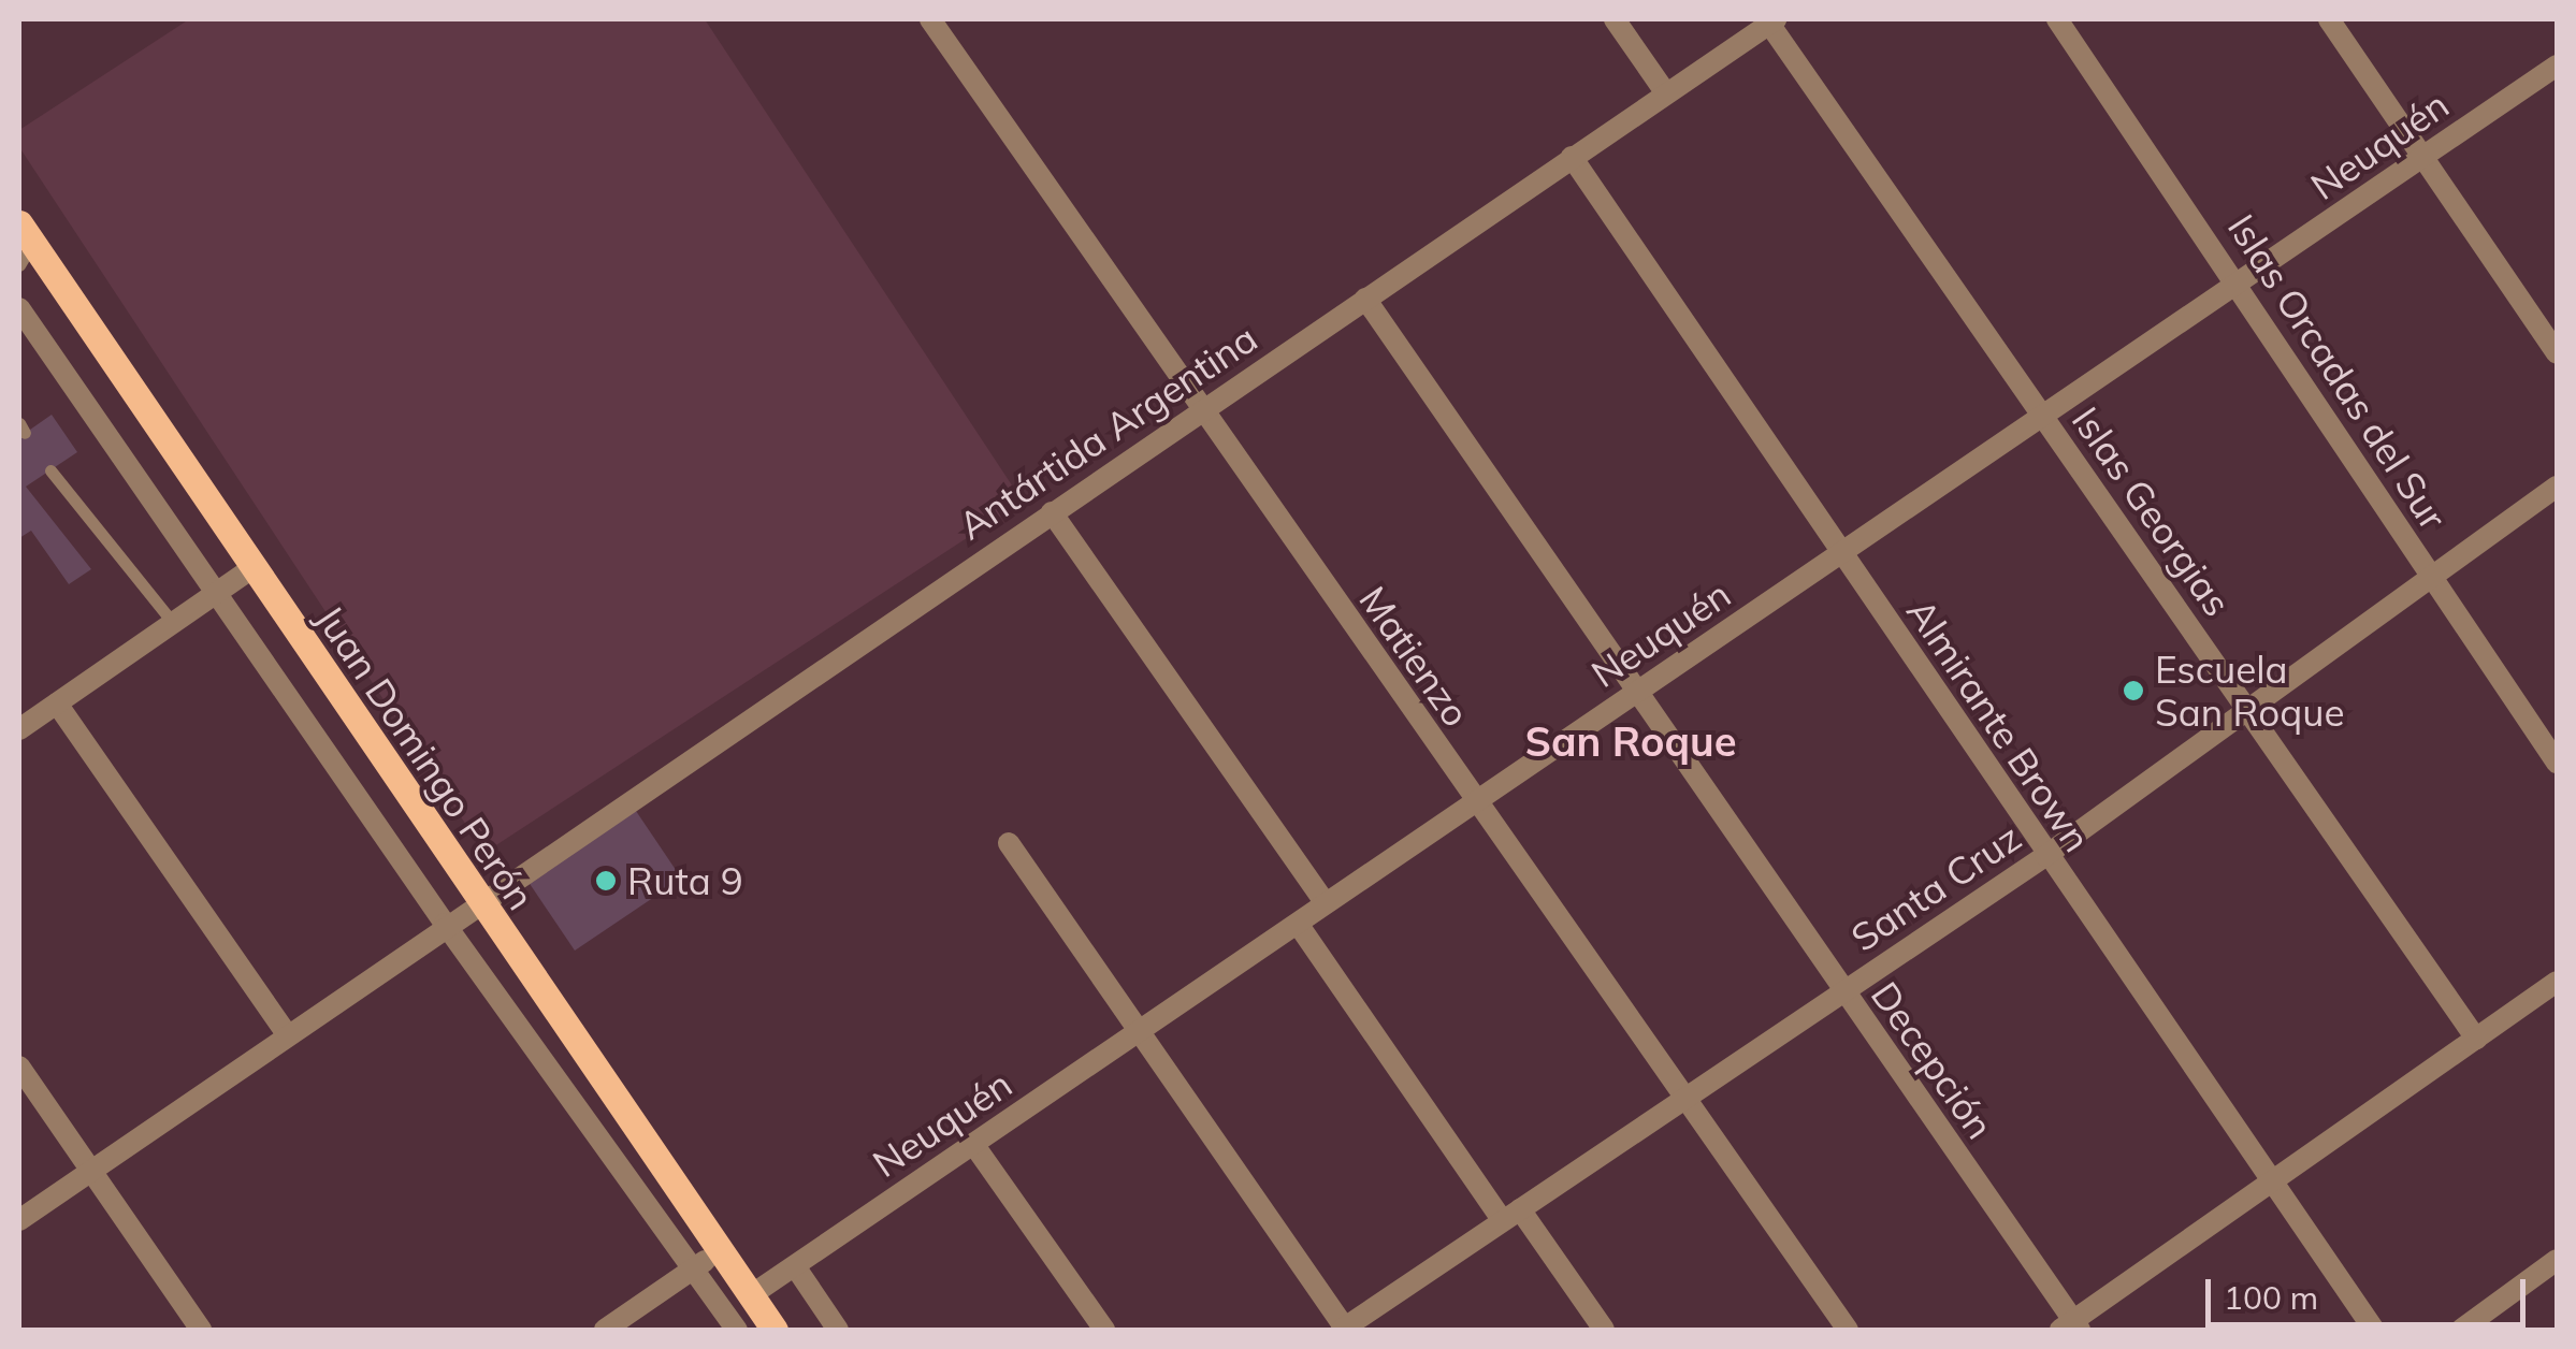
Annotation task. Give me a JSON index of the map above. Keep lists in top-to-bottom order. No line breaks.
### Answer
{"streets":{"main road":["Juan Domingo Perón"],"street":["Neuquén","Islas Orcadas del Sur","Antártida Argentina","Islas Georgias","Matienzo","Almirante Brown","Santa Cruz","Decepción"]},"crossings":[["Neuquén","Islas Orcadas del Sur"],["Neuquén","Islas Georgias"],["Neuquén","Matienzo"],["Neuquén","Almirante Brown"],["Neuquén","Juan Domingo Perón"],["Neuquén","Decepción"],["Islas Orcadas del Sur","Santa Cruz"],["Antártida Argentina","Islas Georgias"],["Antártida Argentina","Matienzo"],["Antártida Argentina","Almirante Brown"],["Antártida Argentina","Juan Domingo Perón"],["Antártida Argentina","Decepción"],["Islas Georgias","Santa Cruz"],["Matienzo","Santa Cruz"],["Almirante Brown","Santa Cruz"],["Santa Cruz","Decepción"]],"districts":["San Roque"],"places":["Escuela San Roque","Ruta 9"],"scale_bar":"100 m"}
